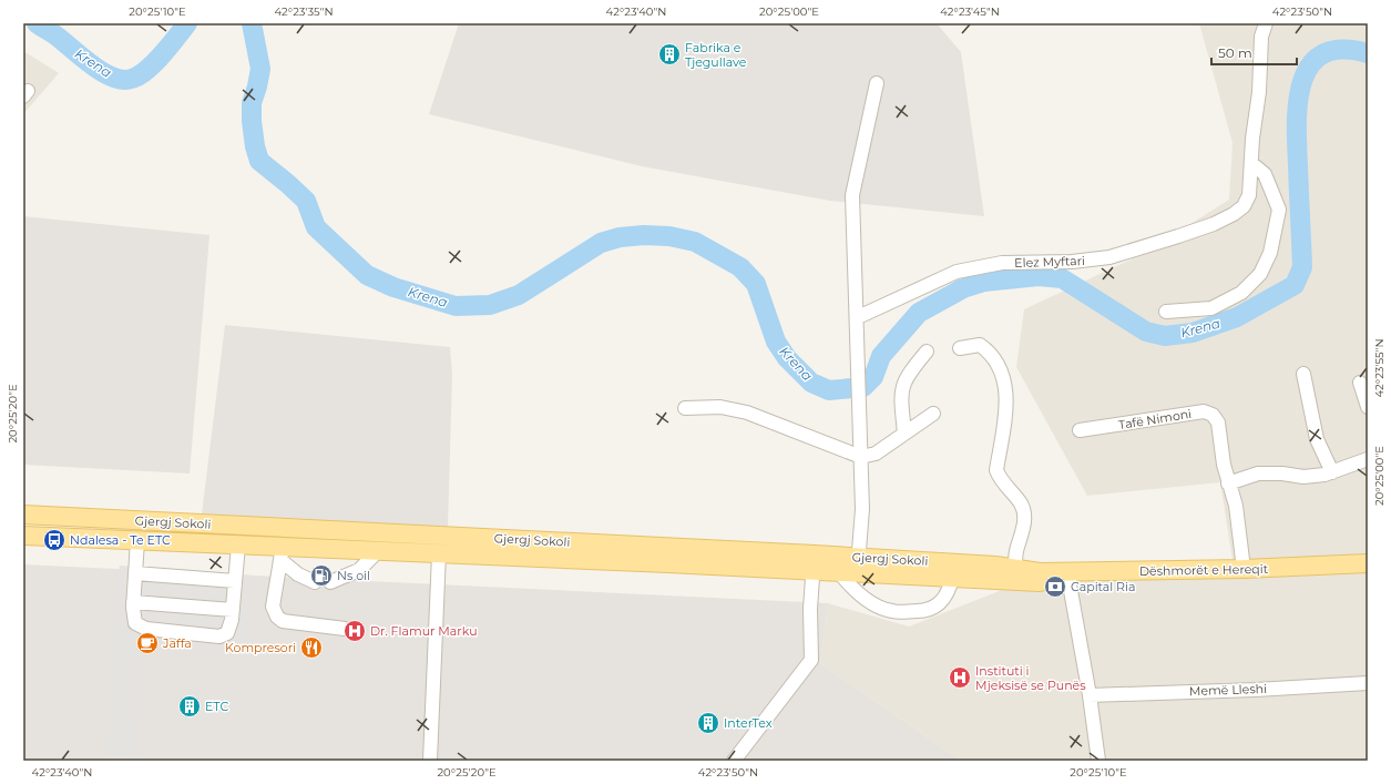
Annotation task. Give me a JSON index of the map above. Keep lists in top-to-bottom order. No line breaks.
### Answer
{"streets":{"main road":["Gjergj Sokoli","Dëshmorët e Hereqit"],"street":["Elez Myftari","Tafë Nimoni","Memë Lleshi"]},"crossings":[["Tafë Nimoni","Dëshmorët e Hereqit"],["Gjergj Sokoli","Dëshmorët e Hereqit"]],"water":["Krena"],"places":{"building":["Fabrika e Tjegullave","ETC","InterTex"],"bus stop":["Ndalesa - Te ETC"],"fuel station":["Ns oil"],"bank":["Capital Ria"],"hospital":["Dr. Flamur Marku","Instituti i Mjeksisë se Punës"],"cafe":["Jaffa"],"restaurant":["Kompresori"]},"scale_bar":"50 m","coordinates":["20°25'10\"E","42°23'35\"N","42°23'40\"N","20°25'00\"E","42°23'45\"N","42°23'50\"N","42°23'55\"N","20°25'20\"E"]}
